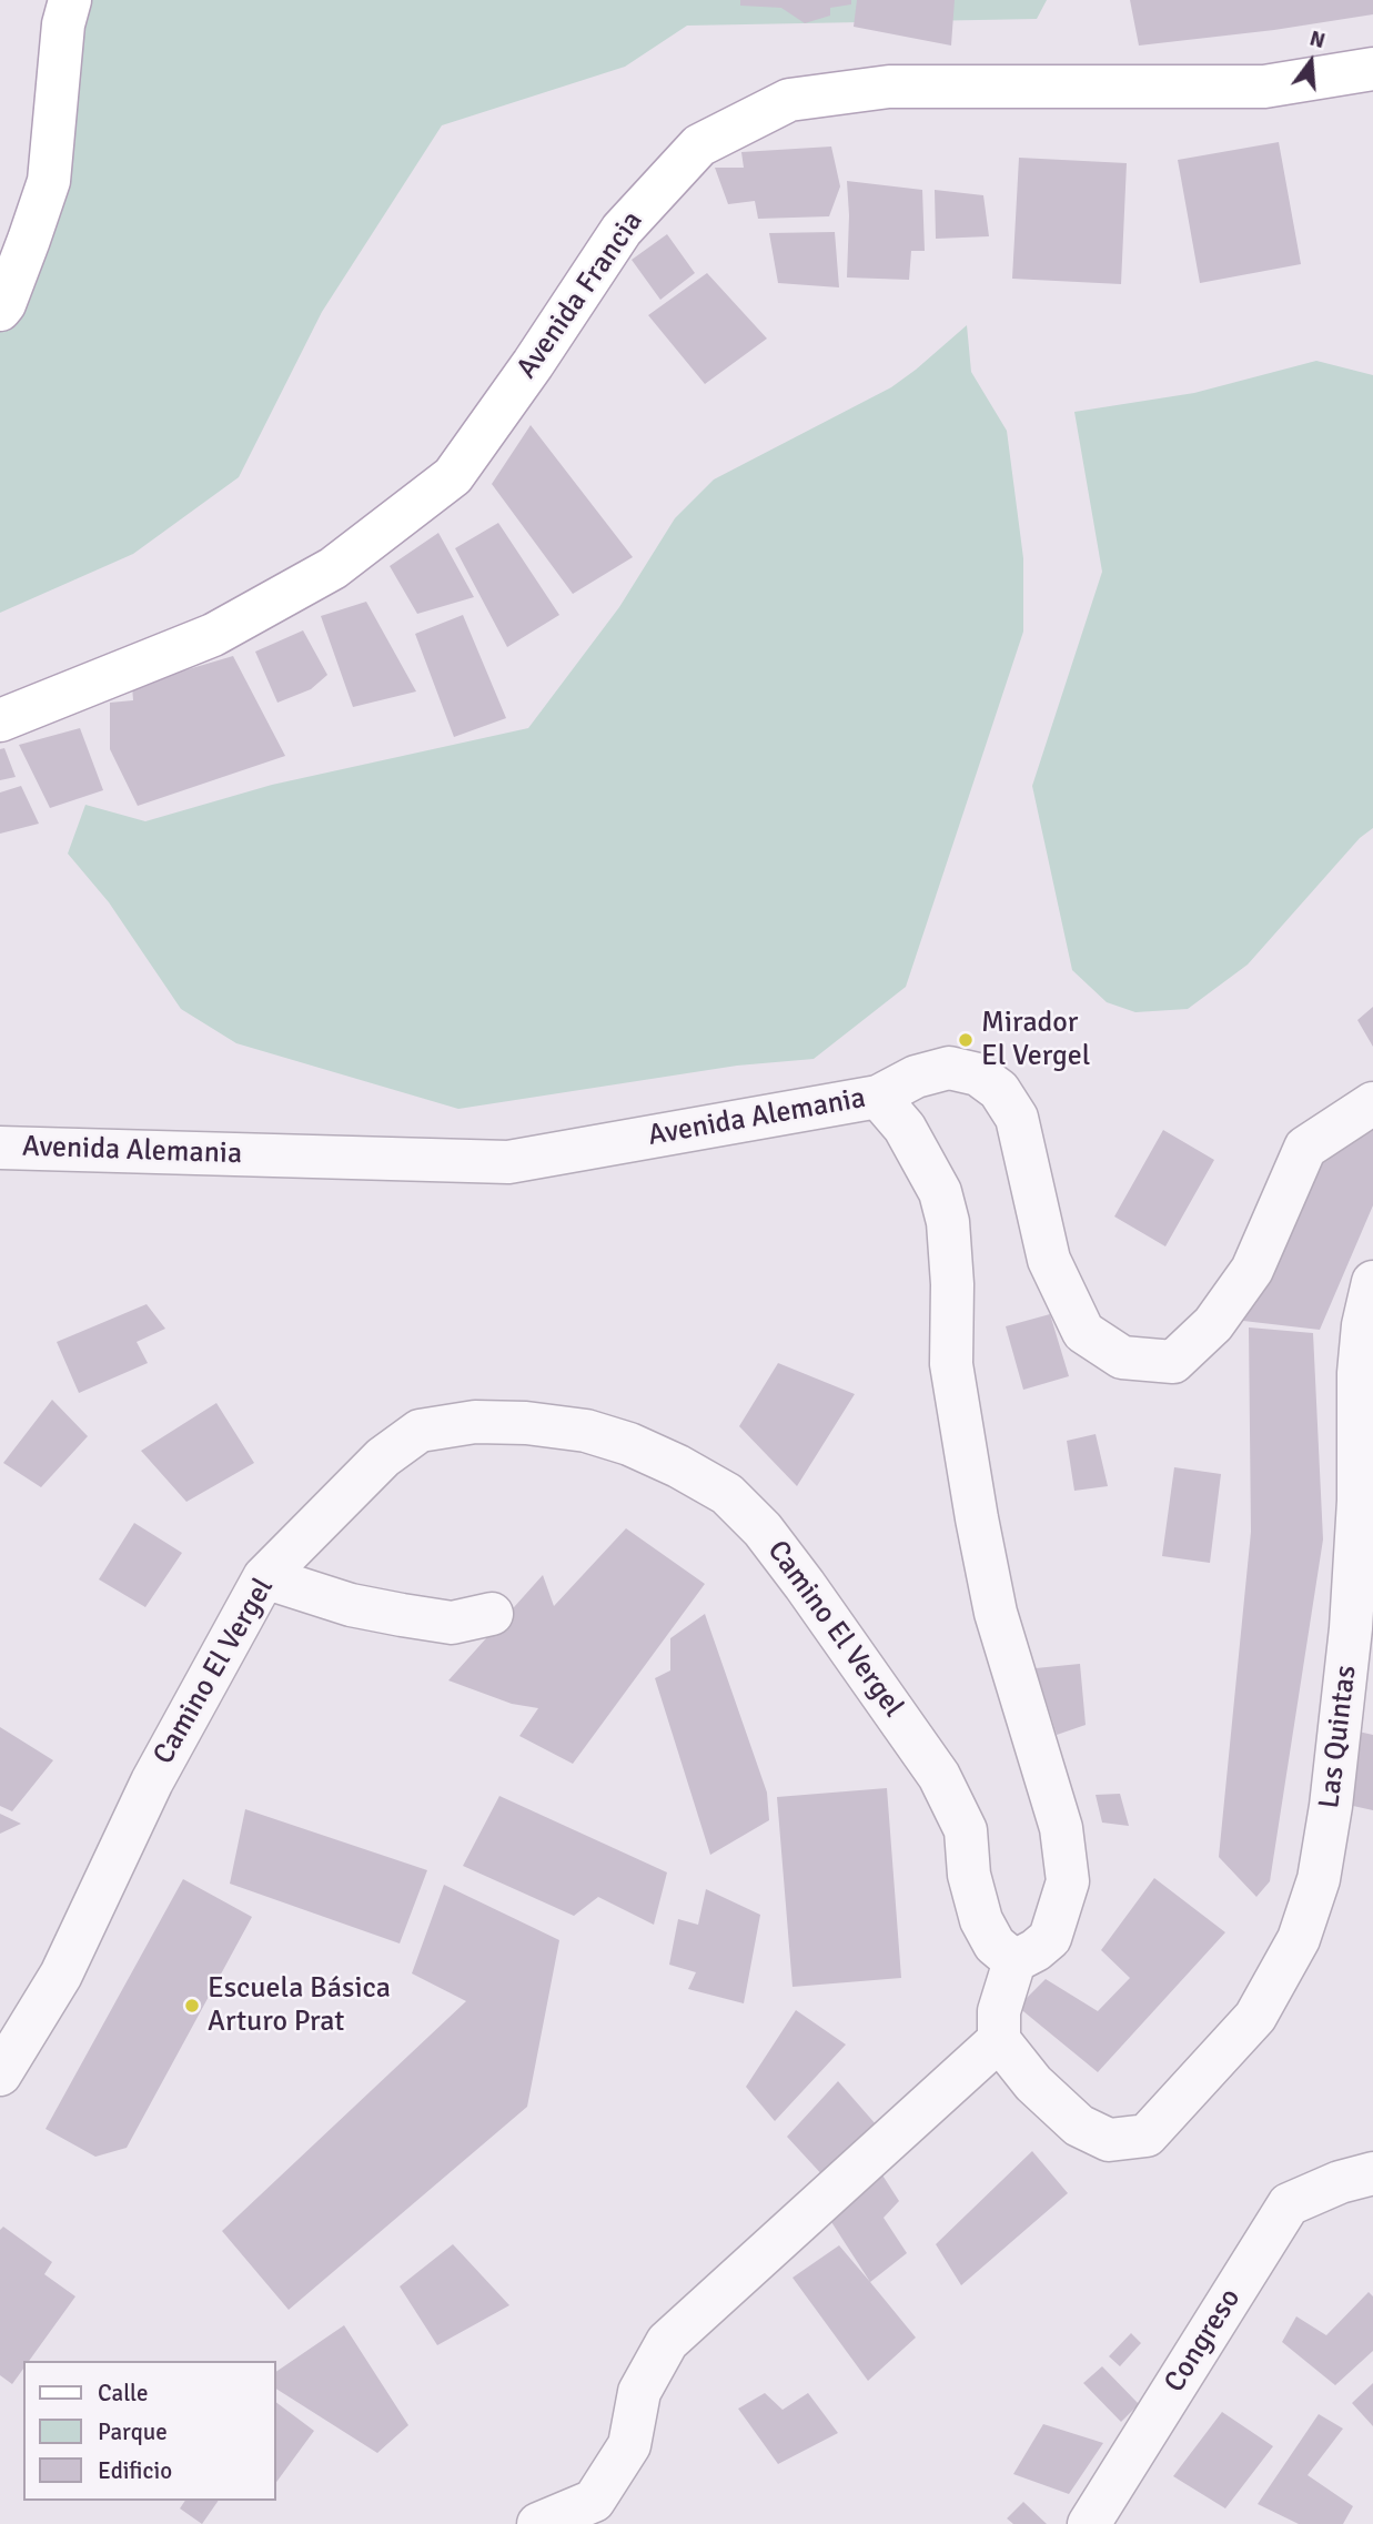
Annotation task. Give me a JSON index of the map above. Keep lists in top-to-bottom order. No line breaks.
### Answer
{"streets":{"main road":["Avenida Francia"],"street":["Avenida Alemania","Camino El Vergel","Las Quintas","Congreso"]},"places":["Mirador El Vergel","Escuela Básica Arturo Prat"],"legend":["Calle","Parque","Edificio"],"north":"top"}
